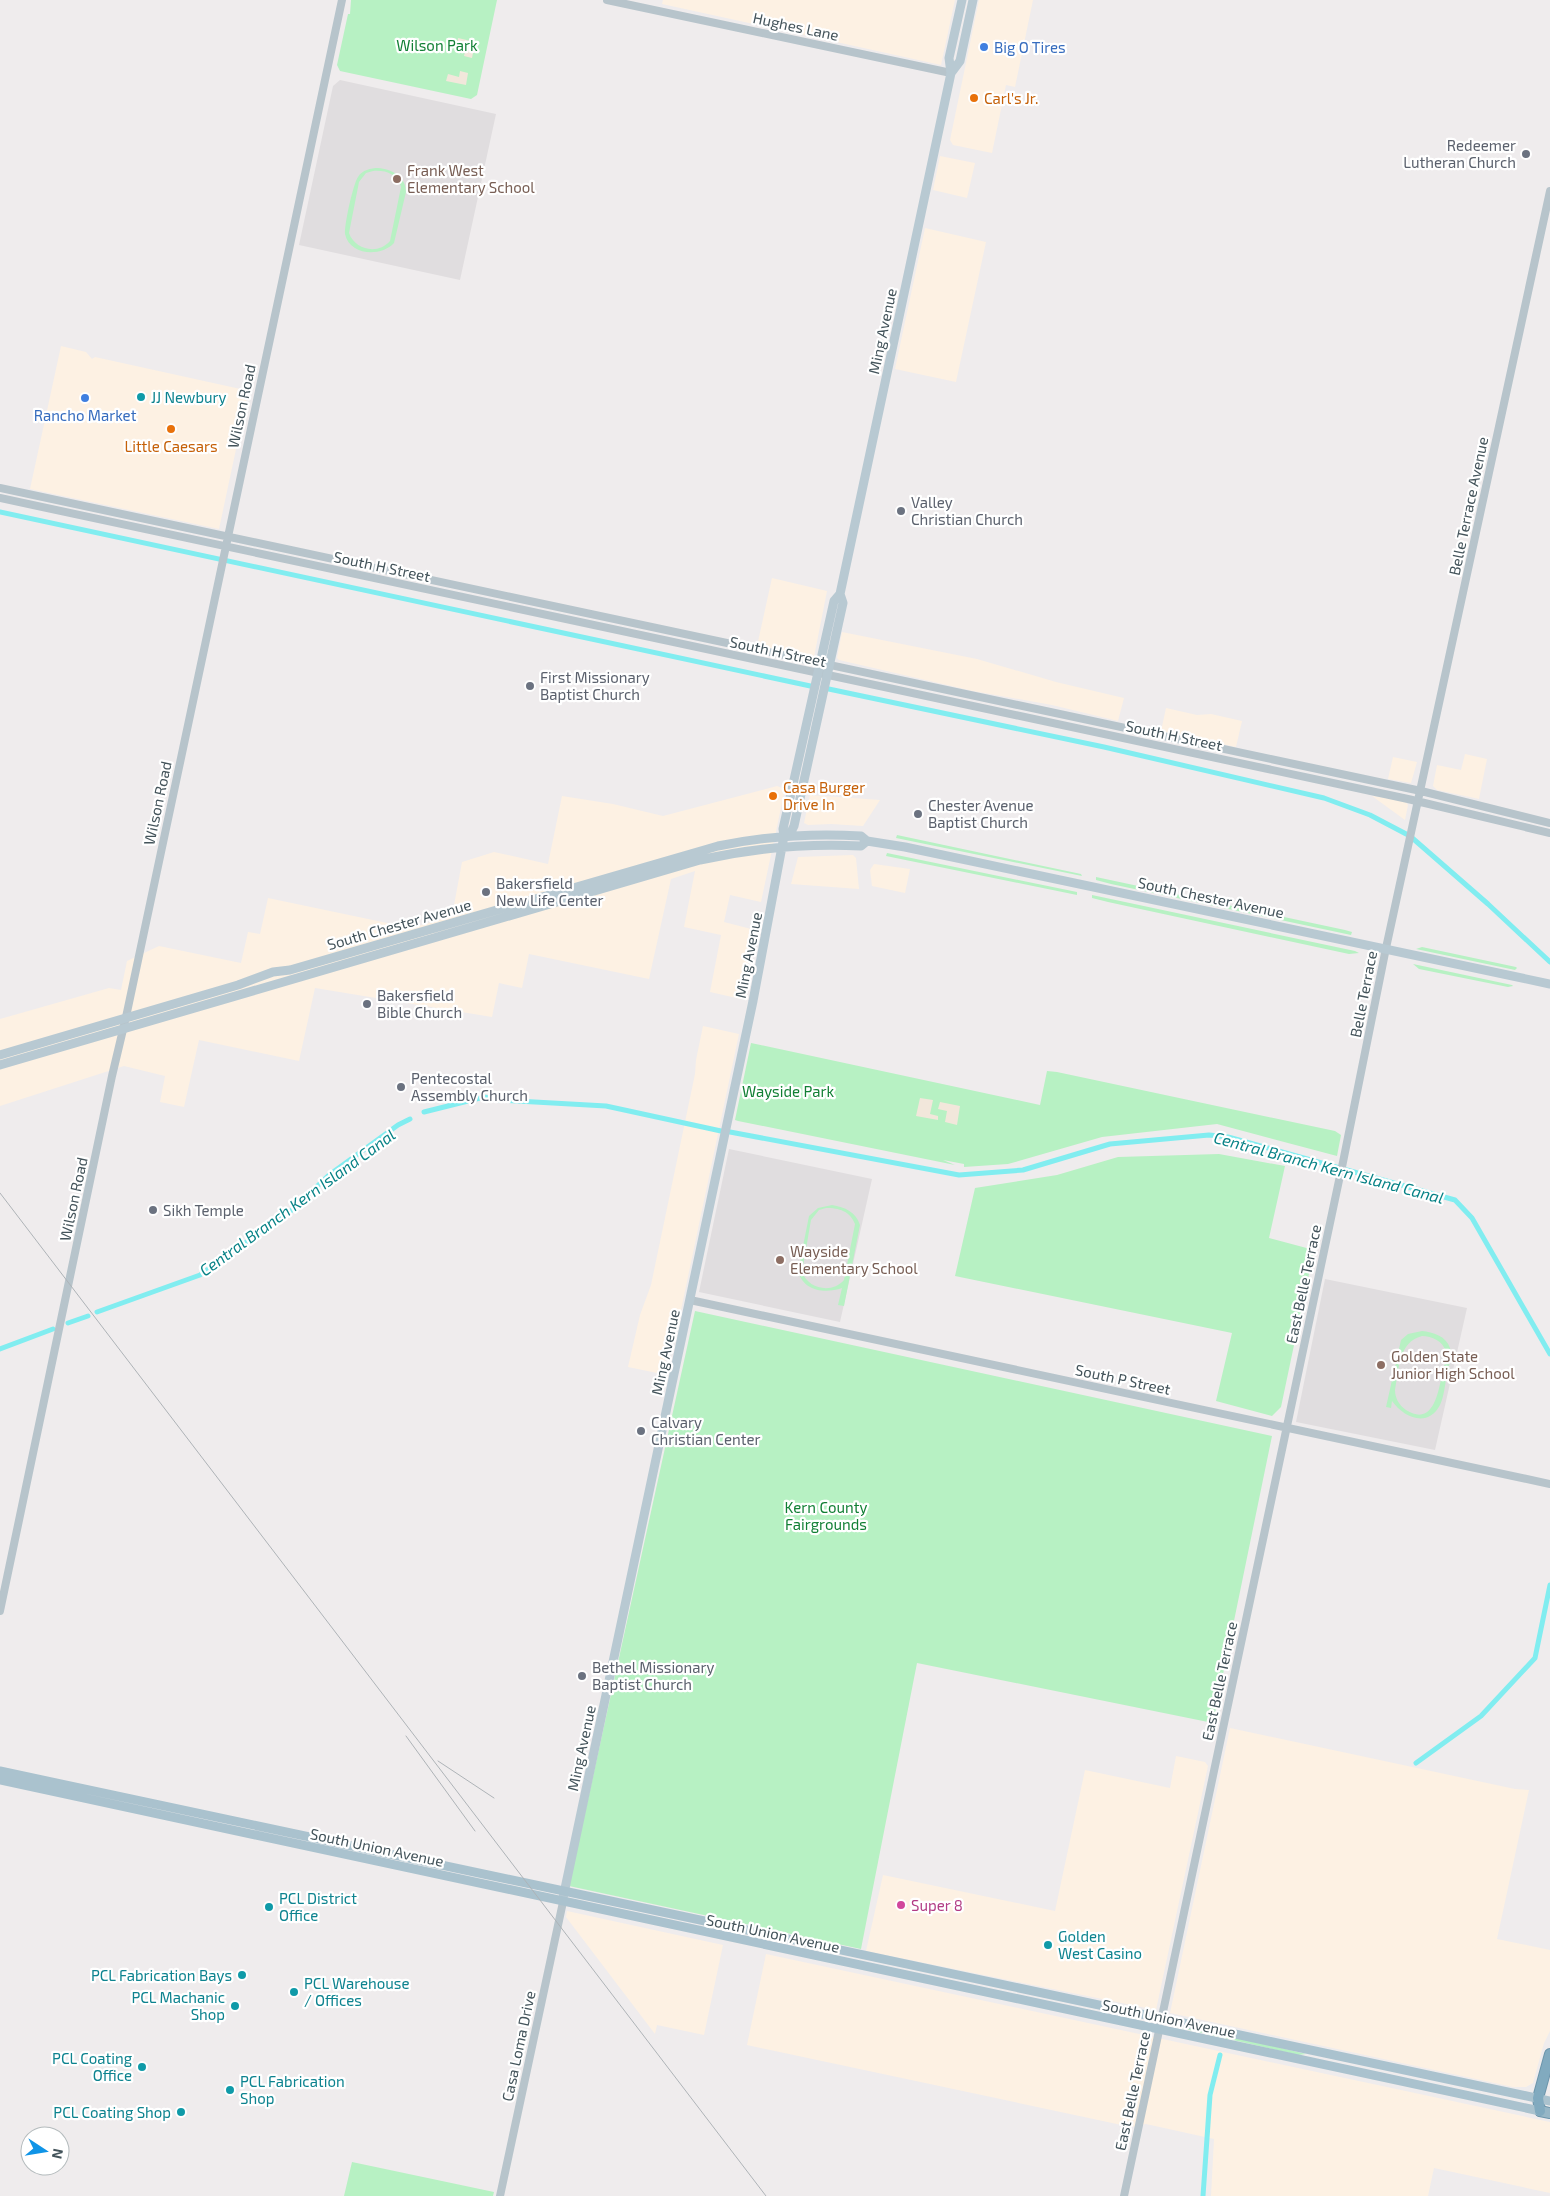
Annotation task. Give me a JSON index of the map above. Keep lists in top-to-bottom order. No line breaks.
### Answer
{"streets":{"main road":["Ming Avenue","South Chester Avenue","South Union Avenue"],"street":["Hughes Lane","Wilson Road","Belle Terrace Avenue","South H Street","Belle Terrace","East Belle Terrace","South P Street","Casa Loma Drive"]},"crossings":[["Hughes Lane","Ming Avenue"],["Ming Avenue","South H Street"],["Ming Avenue","South Chester Avenue"],["Ming Avenue","South P Street"],["Ming Avenue","South Union Avenue"],["Ming Avenue","Casa Loma Drive"],["Wilson Road","South H Street"],["Wilson Road","South Chester Avenue"],["Belle Terrace Avenue","South H Street"],["Belle Terrace Avenue","Belle Terrace"],["South Chester Avenue","Belle Terrace"],["Belle Terrace","East Belle Terrace"],["East Belle Terrace","South P Street"],["East Belle Terrace","South Union Avenue"],["South Union Avenue","Casa Loma Drive"]],"water":["Central Branch Kern Island Canal"],"parks":["Wilson Park","Wayside Park","Kern County Fairgrounds"],"places":["Big O Tires","Carl's Jr.","Redeemer Lutheran Church","Frank West Elementary School","JJ Newbury","Rancho Market","Little Caesars","Valley Christian Church","First Missionary Baptist Church","Casa Burger Drive In","Chester Avenue Baptist Church","Bakersfield New Life Center","Bakersfield Bible Church","Pentecostal Assembly Church","Sikh Temple","Wayside Elementary School","Golden State Junior High School","Calvary Christian Center","Bethel Missionary Baptist Church","Super 8","PCL District Office","Golden West Casino","PCL Fabrication Bays","PCL Warehouse / Offices","PCL Machanic Shop","PCL Coating Office","PCL Fabrication Shop","PCL Coating Shop"],"north":"right"}
